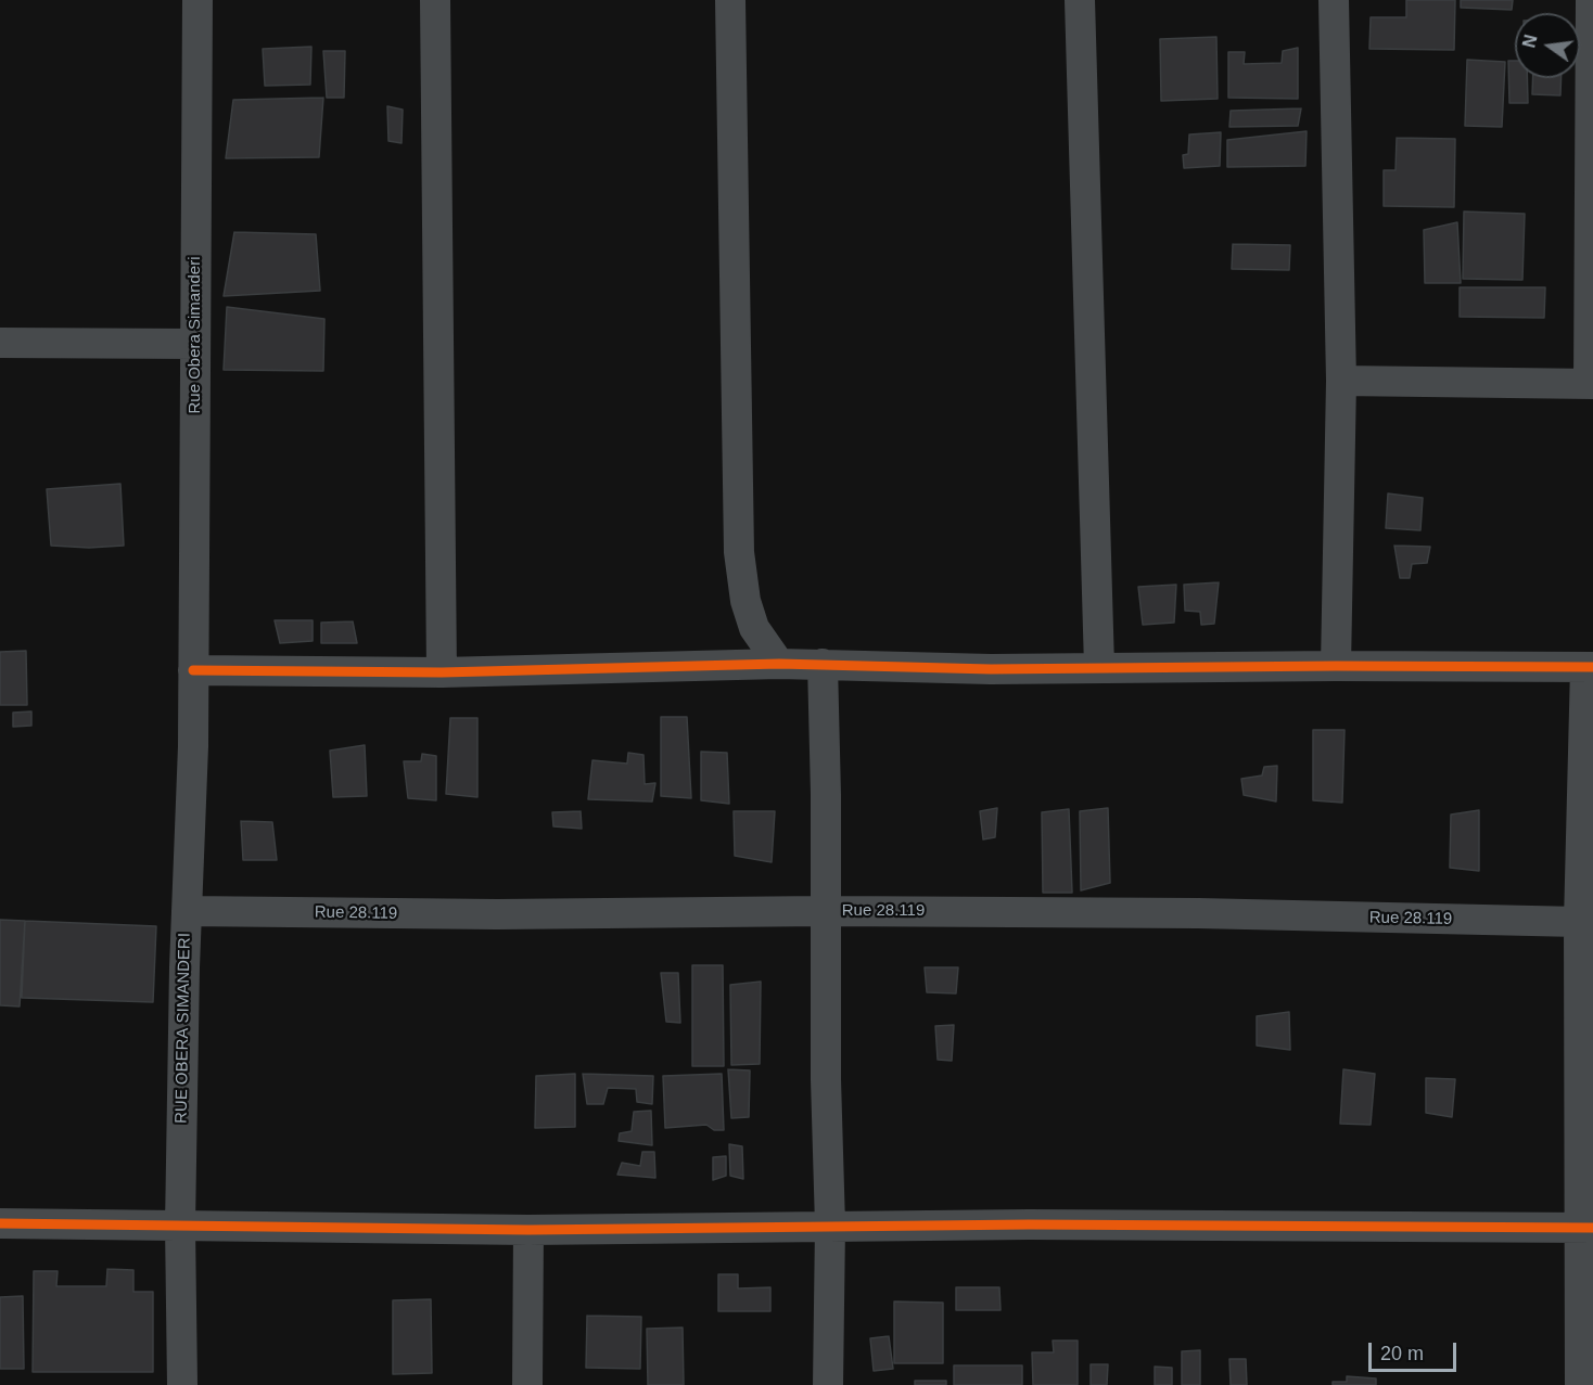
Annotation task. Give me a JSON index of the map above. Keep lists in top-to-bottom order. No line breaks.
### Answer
{"streets":{"street":["Rue Obera Simanderi","Rue 28.119","RUE OBERA SIMANDERI"]},"crossings":[["Rue Obera Simanderi","RUE OBERA SIMANDERI"],["Rue 28.119","RUE OBERA SIMANDERI"]],"scale_bar":"20 m","north":"left"}
